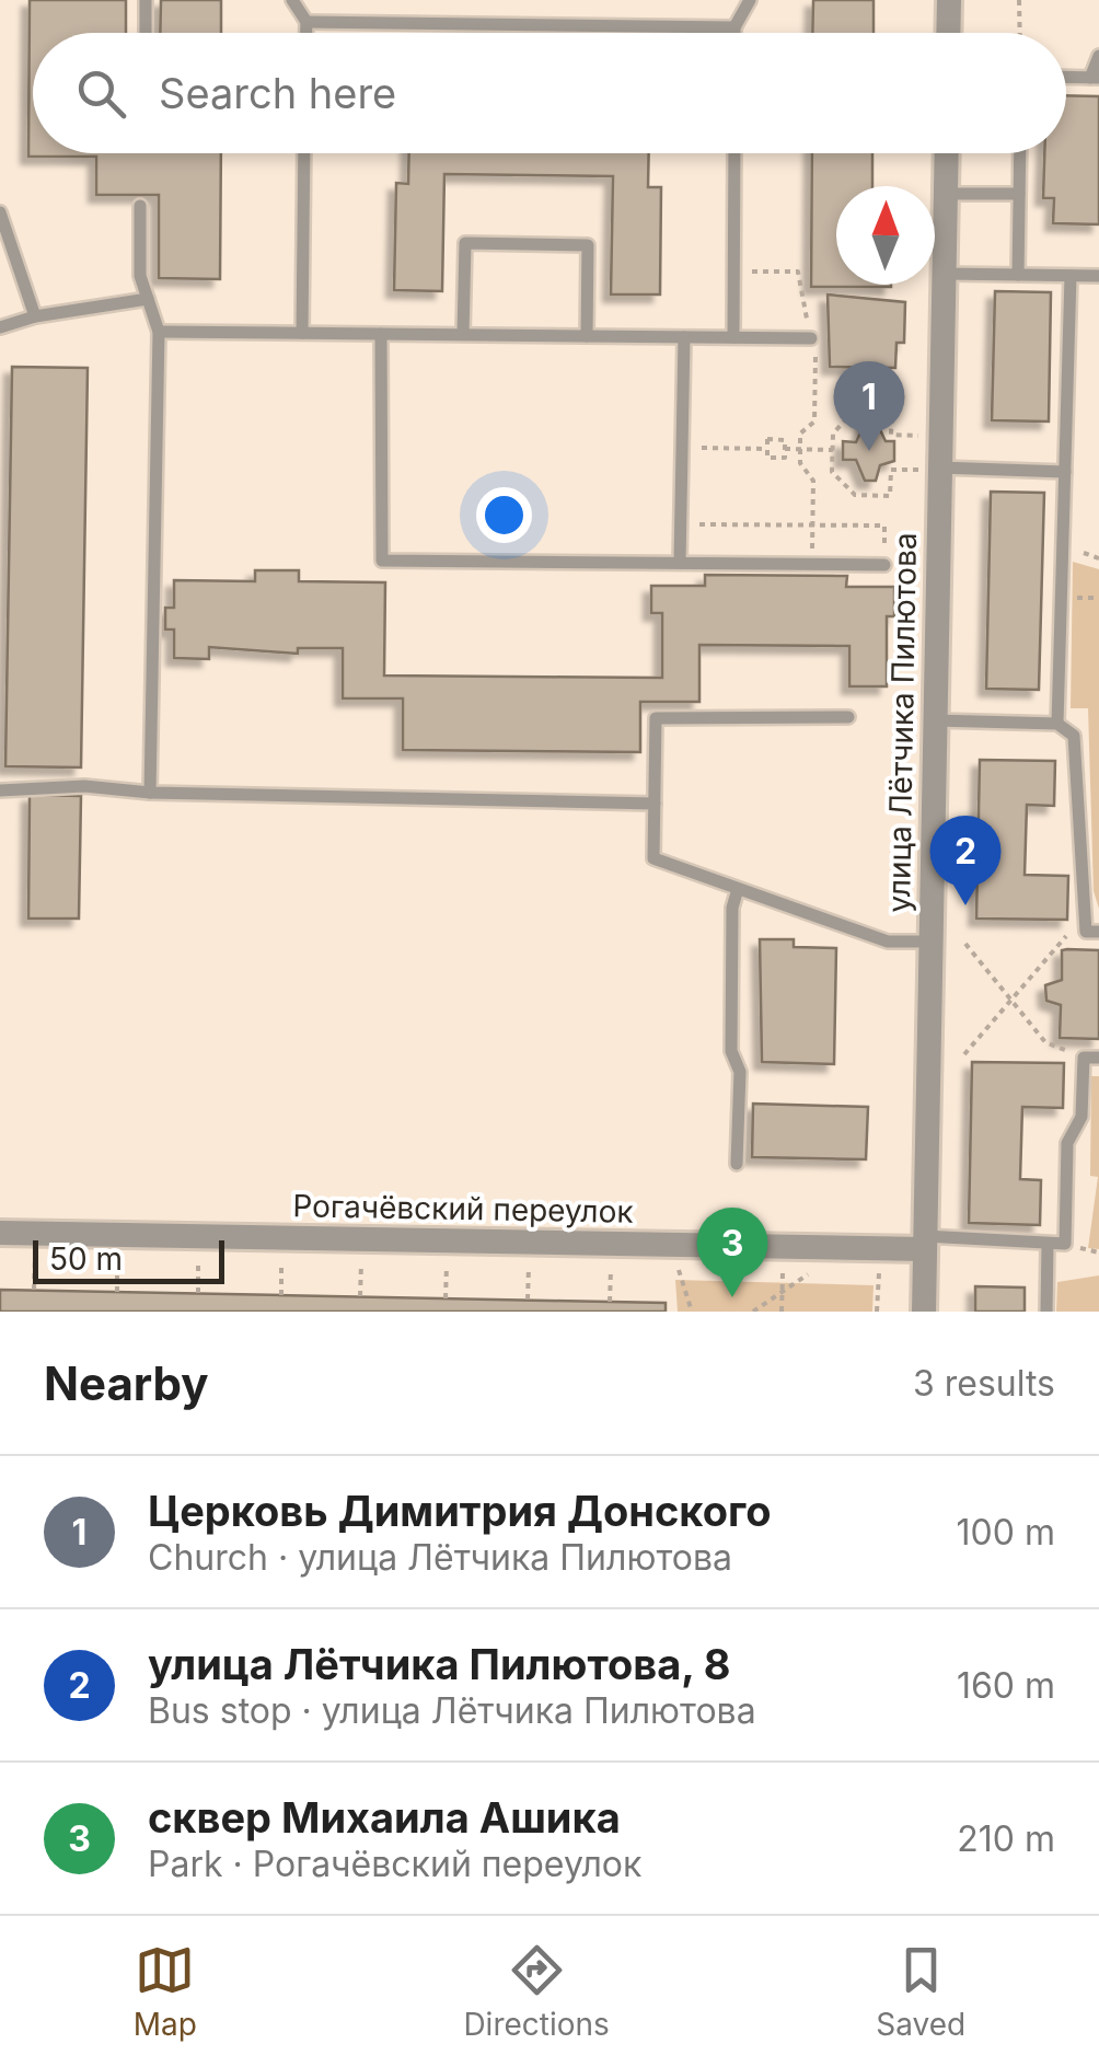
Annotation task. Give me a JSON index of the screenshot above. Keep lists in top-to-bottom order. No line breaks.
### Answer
{"streets":{"street":["улица Лётчика Пилютова","Рогачёвский переулок"]},"crossings":[["улица Лётчика Пилютова","Рогачёвский переулок"]],"scale_bar":"50 m","north":"top","page":{"search":"Search here","pins":["1","2","3"],"scale":"50 m","heading":["Nearby","3 results"],"list":[{"mark":"1","name":"Церковь Димитрия Донского","note":"Church · улица Лётчика Пилютова","value":"100 m"},{"mark":"2","name":"улица Лётчика Пилютова, 8","note":"Bus stop · улица Лётчика Пилютова","value":"160 m"},{"mark":"3","name":"сквер Михаила Ашика","note":"Park · Рогачёвский переулок","value":"210 m"}],"nav":["Map","Directions","Saved"]}}
